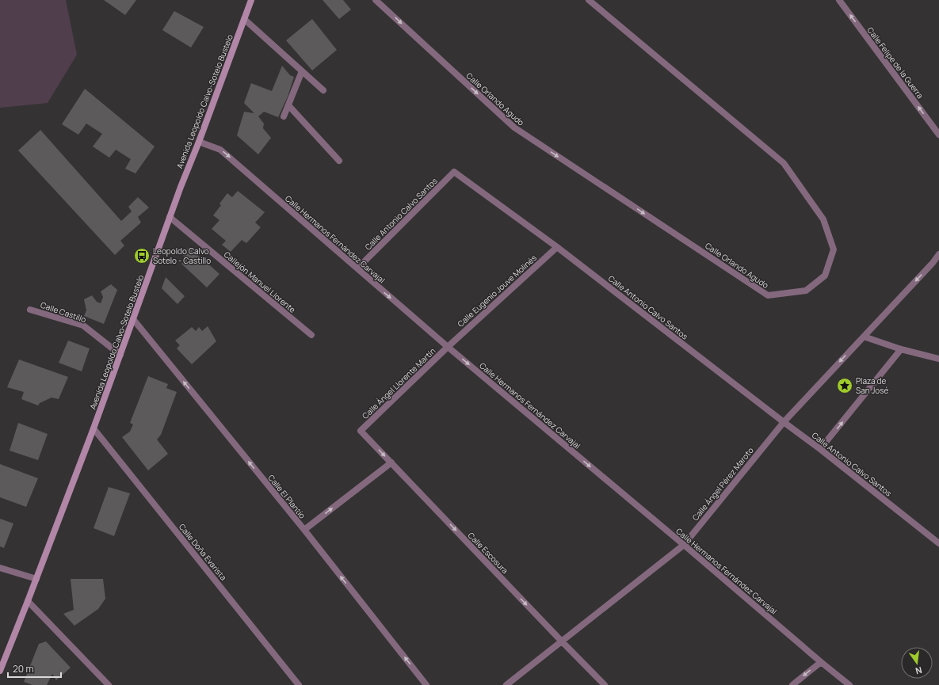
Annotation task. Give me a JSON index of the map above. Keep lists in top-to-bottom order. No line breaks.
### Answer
{"streets":{"main road":["Avenida Leopoldo Calvo-Sotelo Bustelo"],"street":["Calle Felipe de la Guerra","Calle Orlando Agudo","Calle Antonio Calvo Santos","Calle Hermanos Fernández Carvajal","Callejón Manuel Llorente","Calle Eugenio Jouve Molinés","Calle Castillo","Calle Ángel Llorente Martín","Calle Ángel Pérez Maroto","Calle El Plantío","Calle Doña Evarista","Calle Escosura"]},"crossings":[["Avenida Leopoldo Calvo-Sotelo Bustelo","Calle Hermanos Fernández Carvajal"],["Avenida Leopoldo Calvo-Sotelo Bustelo","Callejón Manuel Llorente"],["Avenida Leopoldo Calvo-Sotelo Bustelo","Calle Castillo"],["Avenida Leopoldo Calvo-Sotelo Bustelo","Calle El Plantío"],["Avenida Leopoldo Calvo-Sotelo Bustelo","Calle Doña Evarista"],["Calle Antonio Calvo Santos","Calle Hermanos Fernández Carvajal"],["Calle Antonio Calvo Santos","Calle Eugenio Jouve Molinés"],["Calle Antonio Calvo Santos","Calle Ángel Pérez Maroto"],["Calle Hermanos Fernández Carvajal","Calle Eugenio Jouve Molinés"],["Calle Hermanos Fernández Carvajal","Calle Ángel Llorente Martín"],["Calle Hermanos Fernández Carvajal","Calle Ángel Pérez Maroto"],["Calle Eugenio Jouve Molinés","Calle Ángel Llorente Martín"],["Calle Ángel Llorente Martín","Calle Escosura"],["Calle Ángel Pérez Maroto","Calle Escosura"]],"one_way":["Calle Felipe de la Guerra","Calle Hermanos Fernández Carvajal","Calle El Plantío","Calle Escosura"],"places":{"bus stop":["Leopoldo Calvo Sotelo - Castillo"],"place":["Plaza de San José"]},"scale_bar":"20 m","north":"bottom"}
